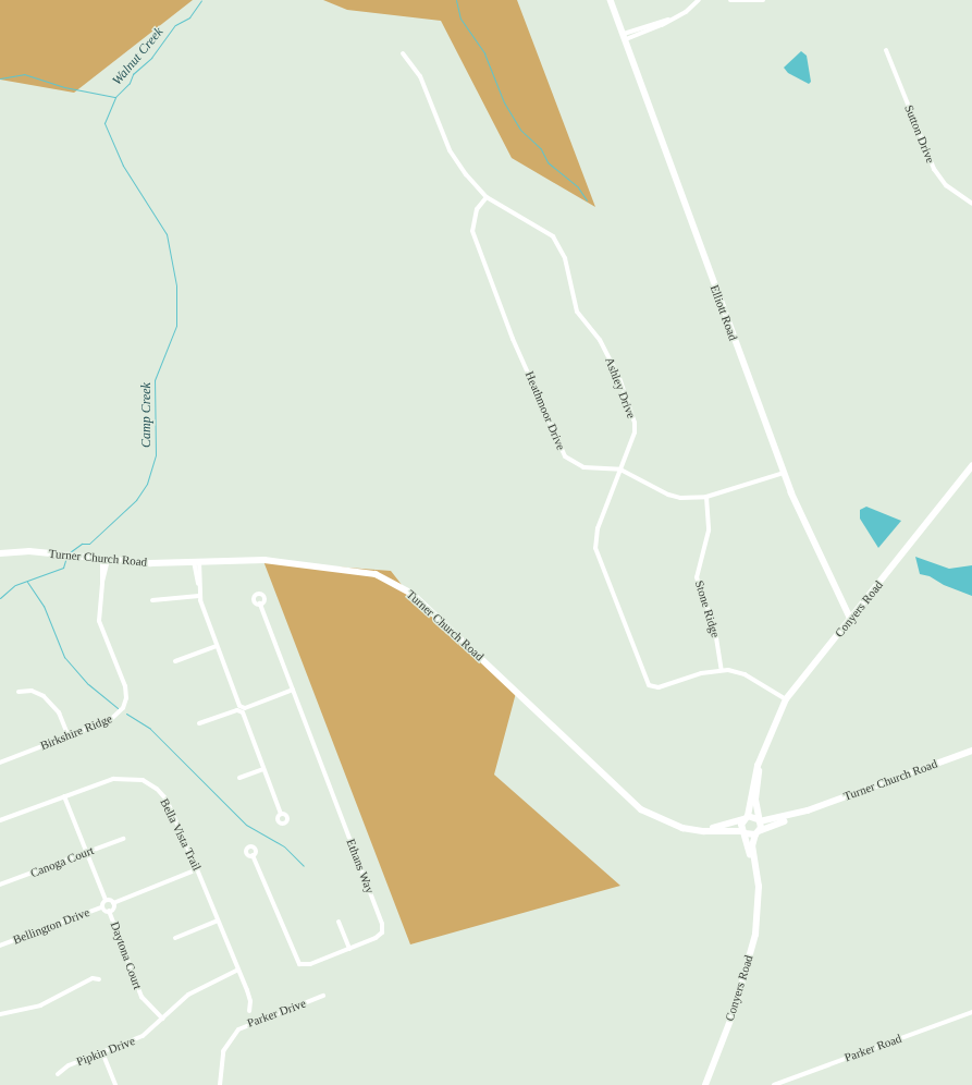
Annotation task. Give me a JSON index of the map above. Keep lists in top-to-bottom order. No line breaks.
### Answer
{"streets":{"street":["Sutton Drive","Elliott Road","Ashley Drive","Heathmoor Drive","Turner Church Road","Stone Ridge","Conyers Road","Birkshire Ridge","Bella Vista Trail","Canoga Court","Ethans Way","Bellington Drive","Daytona Court","Parker Drive","Parker Road","Pipkin Drive"]},"crossings":[["Elliott Road","Heathmoor Drive"],["Elliott Road","Conyers Road"],["Ashley Drive","Heathmoor Drive"],["Ashley Drive","Stone Ridge"],["Ashley Drive","Conyers Road"],["Heathmoor Drive","Stone Ridge"],["Turner Church Road","Conyers Road"],["Turner Church Road","Birkshire Ridge"],["Bella Vista Trail","Pipkin Drive"],["Daytona Court","Pipkin Drive"]],"water":["Walnut Creek","Camp Creek"]}
